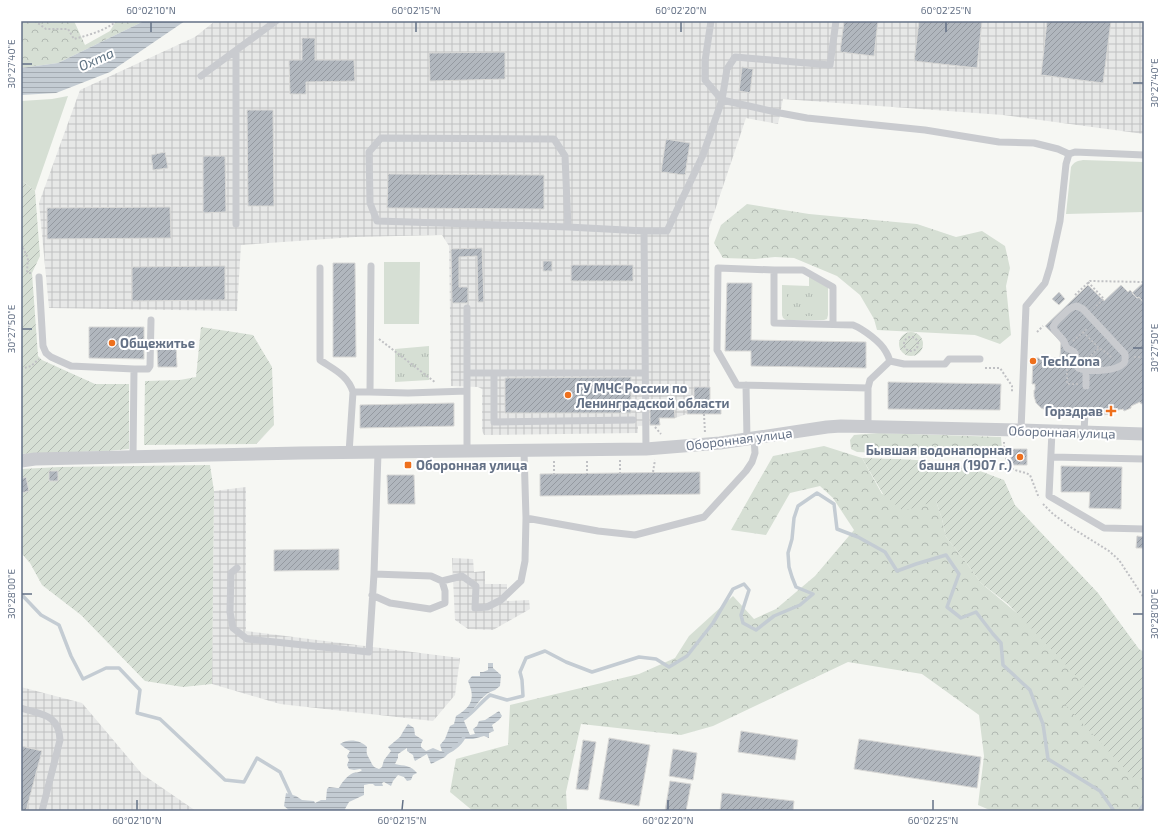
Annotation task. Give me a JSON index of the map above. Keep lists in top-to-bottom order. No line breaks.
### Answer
{"streets":{"street":["Оборонная улица"]},"water":["Охта"],"places":{"other":["Общежитье","TechZona","ГУ МЧС России по Ленинградской области","Бывшая водонапорная башня (1907 г.)"],"health":["Горздрав"],"transit":["Оборонная улица"]},"coordinates":["60°02'10\"N","60°02'15\"N","60°02'20\"N","60°02'25\"N","30°27'40\"E","30°27'50\"E","30°28'00\"E"]}
